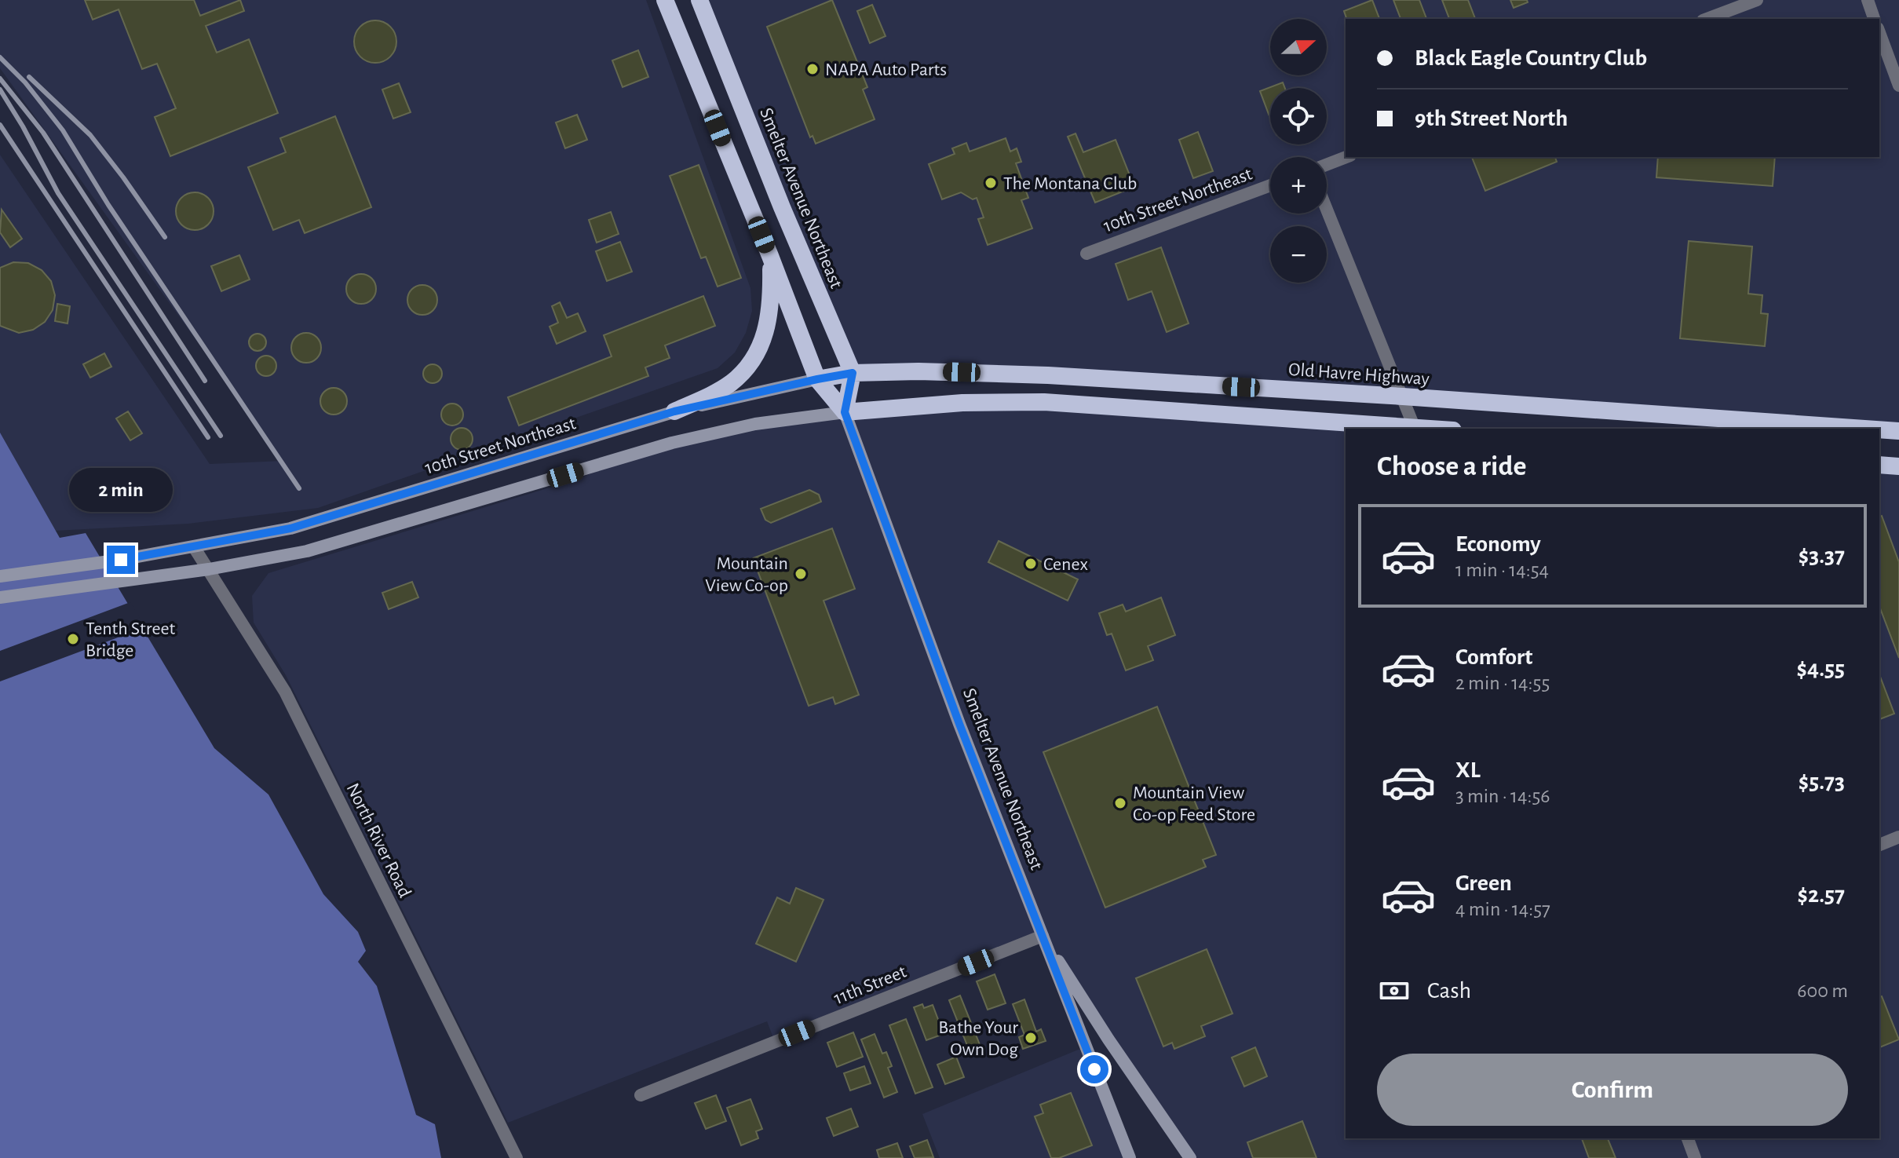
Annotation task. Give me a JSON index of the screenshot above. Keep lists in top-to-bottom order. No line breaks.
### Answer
{"streets":{"highway":["Smelter Avenue Northeast","Old Havre Highway"],"main road":["10th Street Northeast"],"street":["North River Road","11th Street"]},"crossings":[["Smelter Avenue Northeast","10th Street Northeast"],["Smelter Avenue Northeast","Old Havre Highway"],["Smelter Avenue Northeast","11th Street"],["10th Street Northeast","Old Havre Highway"],["10th Street Northeast","North River Road"]],"places":["NAPA Auto Parts","The Montana Club","Cenex","Mountain View Co-op","Tenth Street Bridge","Mountain View Co-op Feed Store","Bathe Your Own Dog"],"north":"right","page":{"map_buttons":["+","−"],"banner":["Black Eagle Country Club","9th Street North"],"heading":"Choose a ride","bubble":"2 min","list":[{"name":"Economy","note":"1 min · 14:54","value":"$3.37"},{"name":"Comfort","note":"2 min · 14:55","value":"$4.55"},{"name":"XL","note":"3 min · 14:56","value":"$5.73"},{"name":"Green","note":"4 min · 14:57","value":"$2.57"}],"pay":["Cash","600 m"],"buttons":"Confirm"}}
